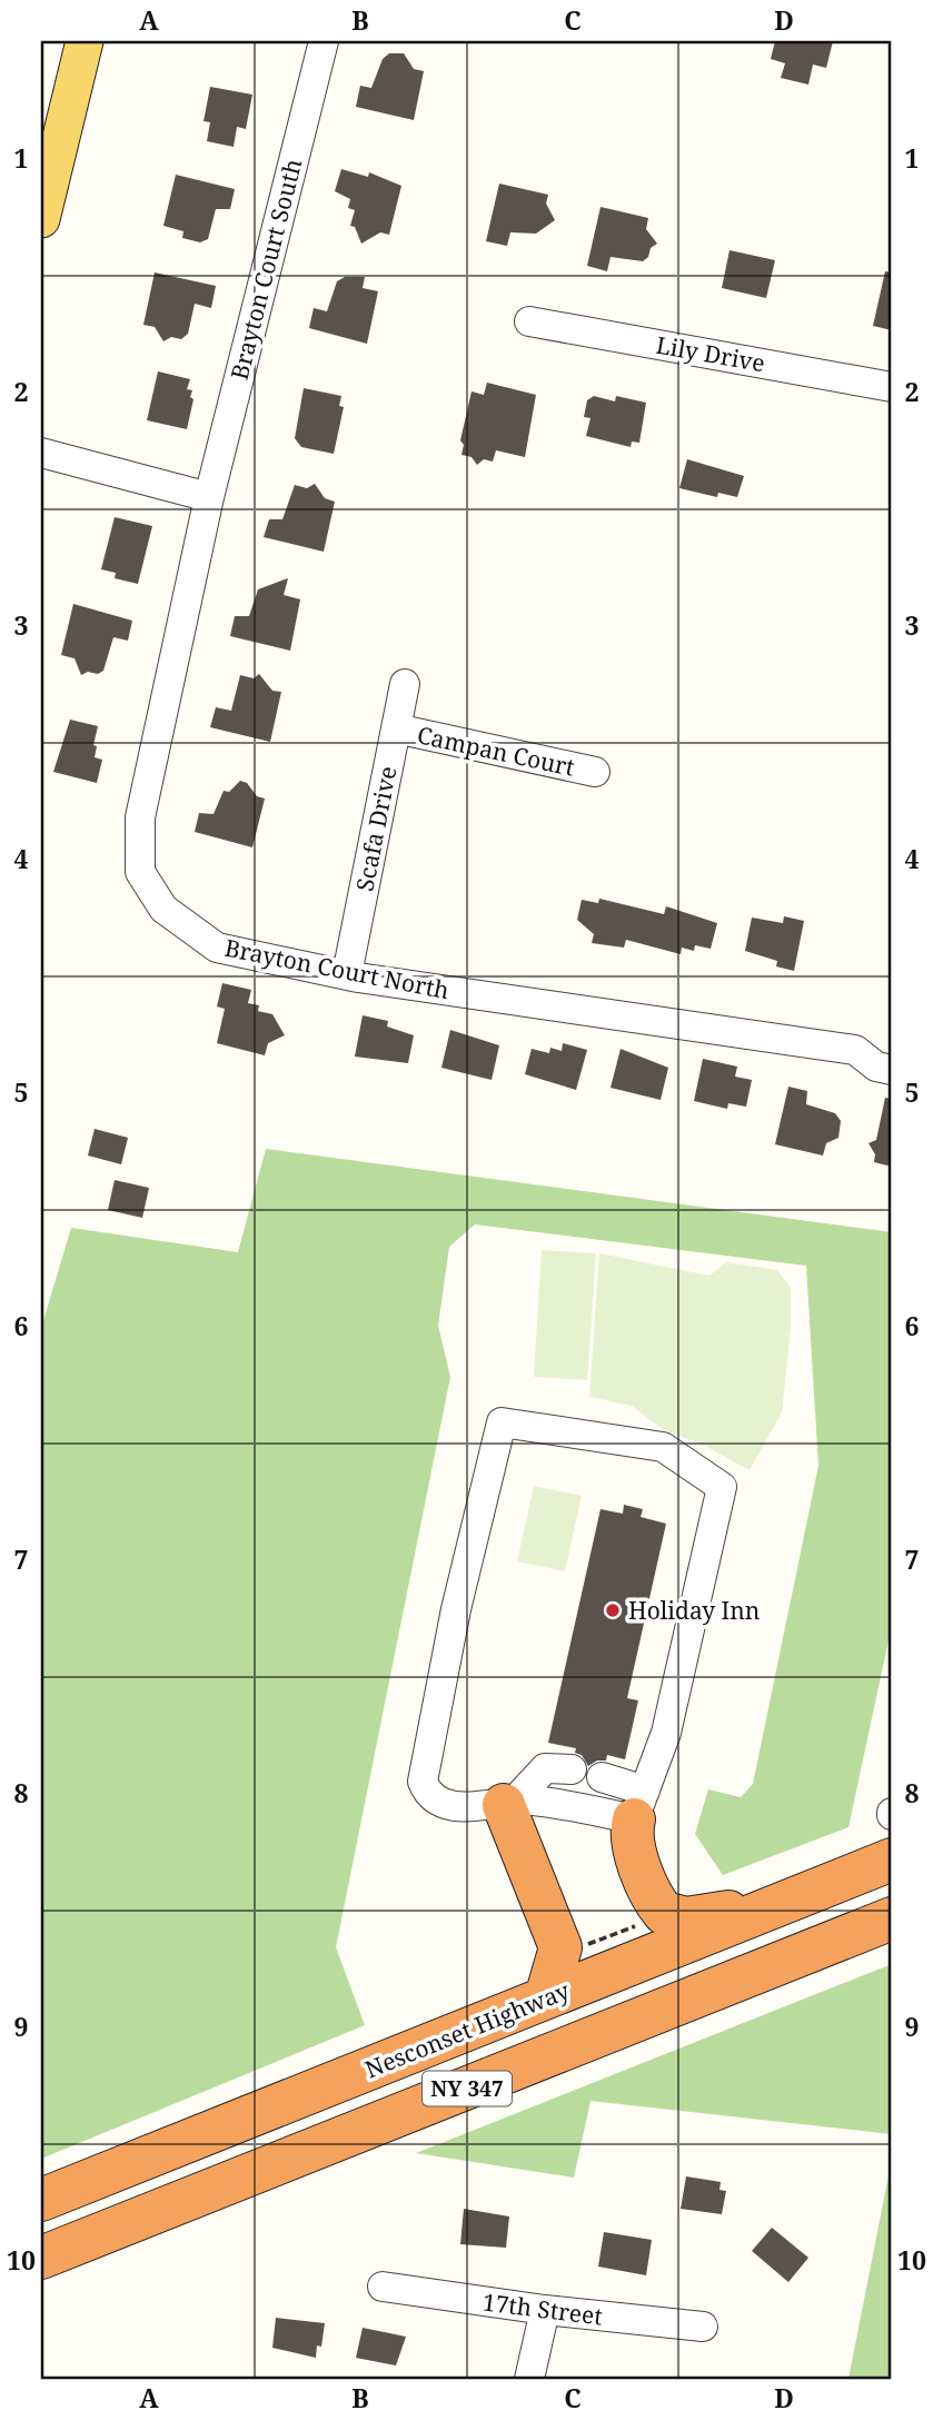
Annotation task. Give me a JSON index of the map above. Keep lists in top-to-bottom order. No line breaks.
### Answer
{"streets":{"highway":["Nesconset Highway","NY 347"],"street":["Brayton Court South","Lily Drive","Campan Court","Scafa Drive","Brayton Court North","17th Street"]},"crossings":[["Brayton Court South","Brayton Court North"],["Campan Court","Scafa Drive"],["Scafa Drive","Brayton Court North"]],"places":["Holiday Inn"],"grid":{"columns":["A","B","C","D"],"rows":["1","2","3","4","5","6","7","8","9","10"]}}
